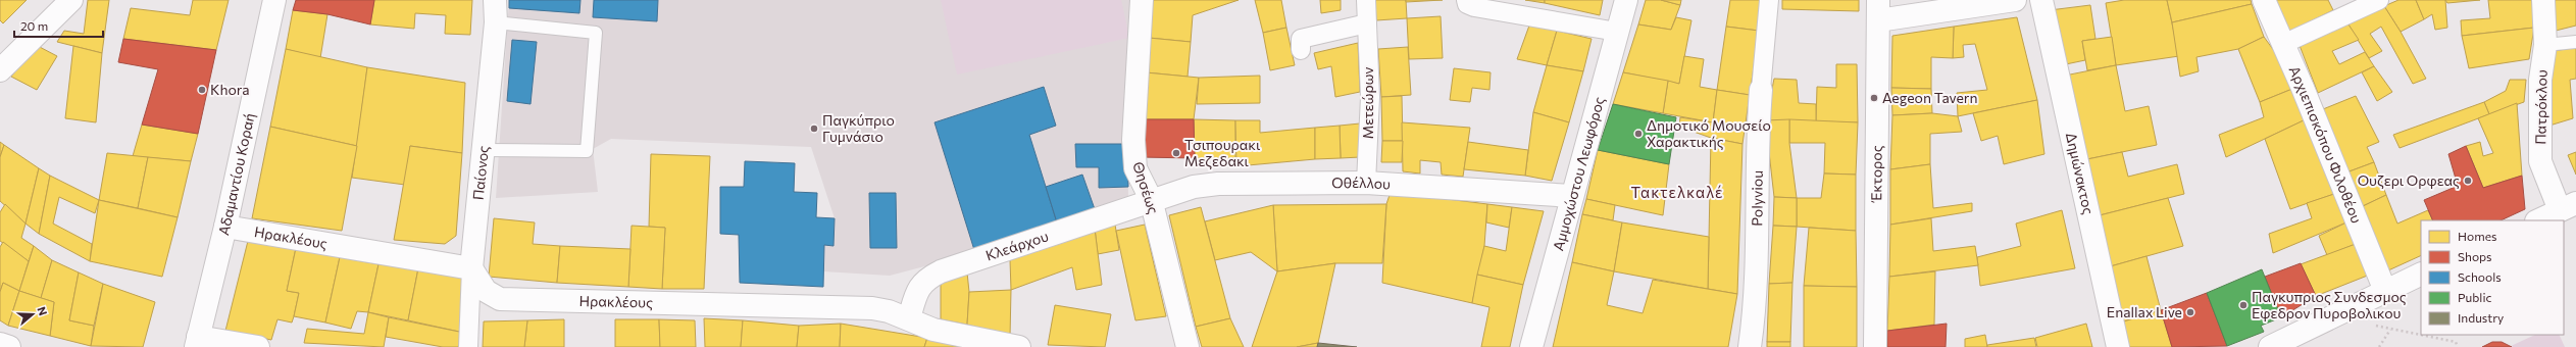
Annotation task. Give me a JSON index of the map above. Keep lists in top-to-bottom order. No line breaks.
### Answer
{"streets":{"street":["Μετεώρων","Πατρόκλου","Αρχιεπισκόπου Φιλοθέου","Αδαμαντίου Κοραή","Παίονος","Αμμοχώστου Λεωφόρος","Έκτορος","Δημώνακτος","Οθέλλου","Θησέως","Polyviou","Ηρακλέους","Κλεάρχου"]},"crossings":[["Μετεώρων","Οθέλλου"],["Αδαμαντίου Κοραή","Ηρακλέους"],["Παίονος","Ηρακλέους"],["Αμμοχώστου Λεωφόρος","Οθέλλου"],["Οθέλλου","Θησέως"],["Οθέλλου","Κλεάρχου"],["Θησέως","Κλεάρχου"],["Ηρακλέους","Κλεάρχου"]],"districts":["Τακτελκαλέ"],"places":["Khora","Aegeon Tavern","Παγκύπριο Γυμνάσιο","Δημοτικό Μουσείο Χαρακτικής","Τσιπουρακι Μεζεδακι","Ουζερι Ορφεας","Παγκυπριος Συνδεσμος Εφεδρον Πυροβολικου","Enallax Live"],"legend":["Homes","Shops","Schools","Public","Industry"],"scale_bar":"20 m","north":"right"}
